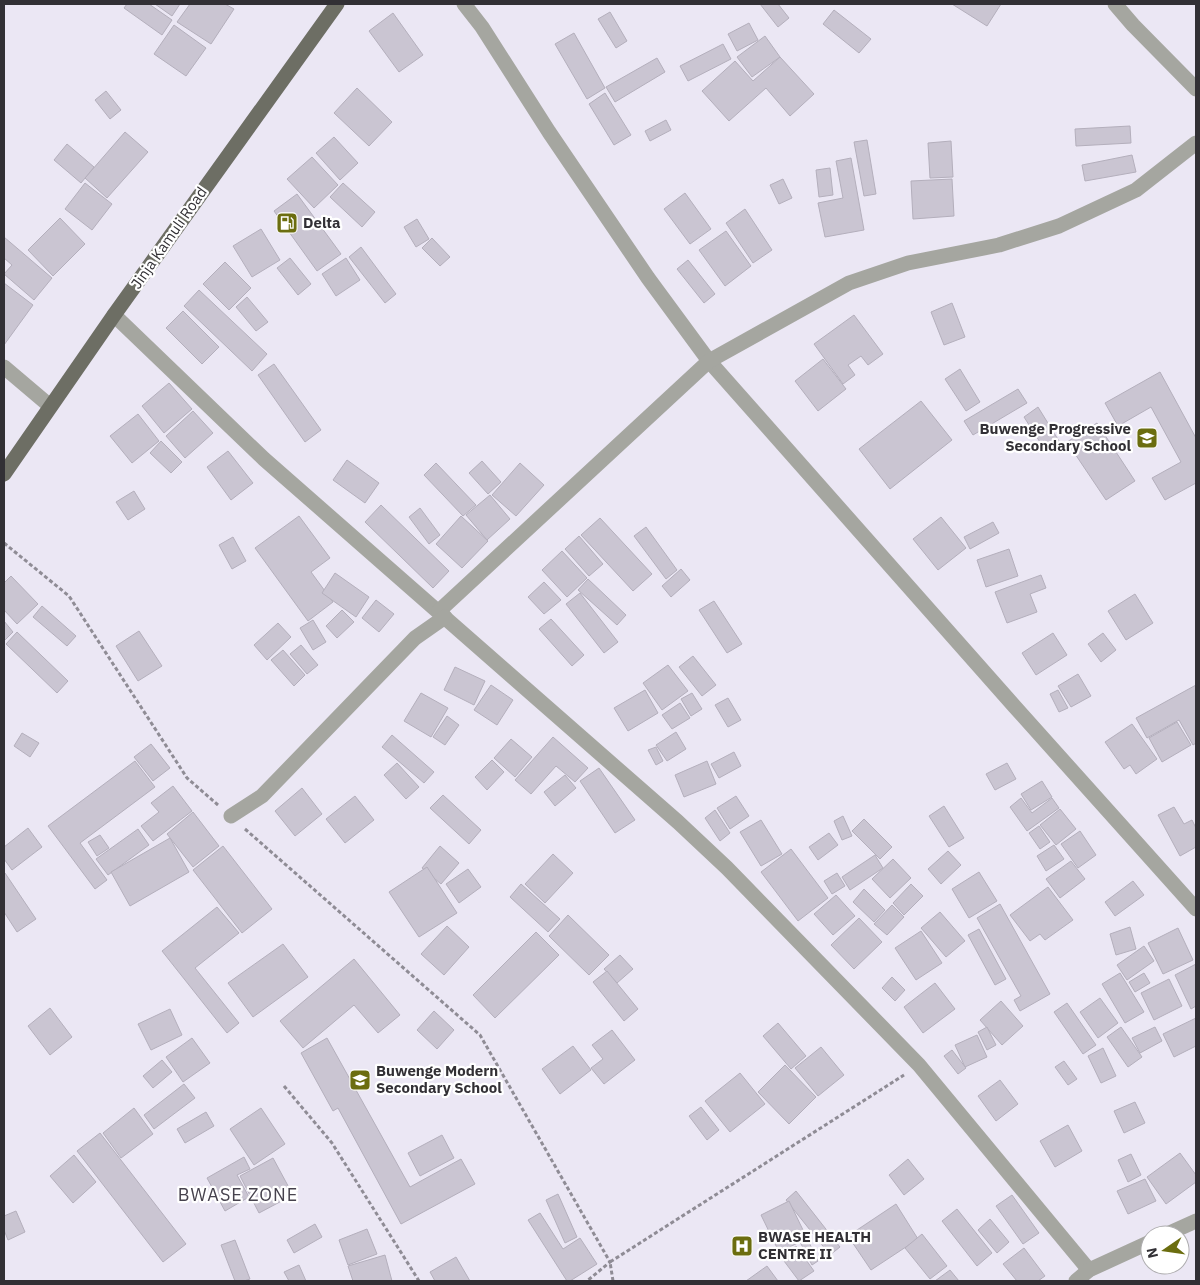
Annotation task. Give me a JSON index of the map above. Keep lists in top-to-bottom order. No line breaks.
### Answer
{"streets":{"main road":["Jinja Kamuli Road"]},"districts":["BWASE ZONE"],"places":{"fuel station":["Delta"],"school or university":["Buwenge Progressive Secondary School","Buwenge Modern Secondary School"],"hospital":["BWASE HEALTH CENTRE II"]},"north":"left"}
